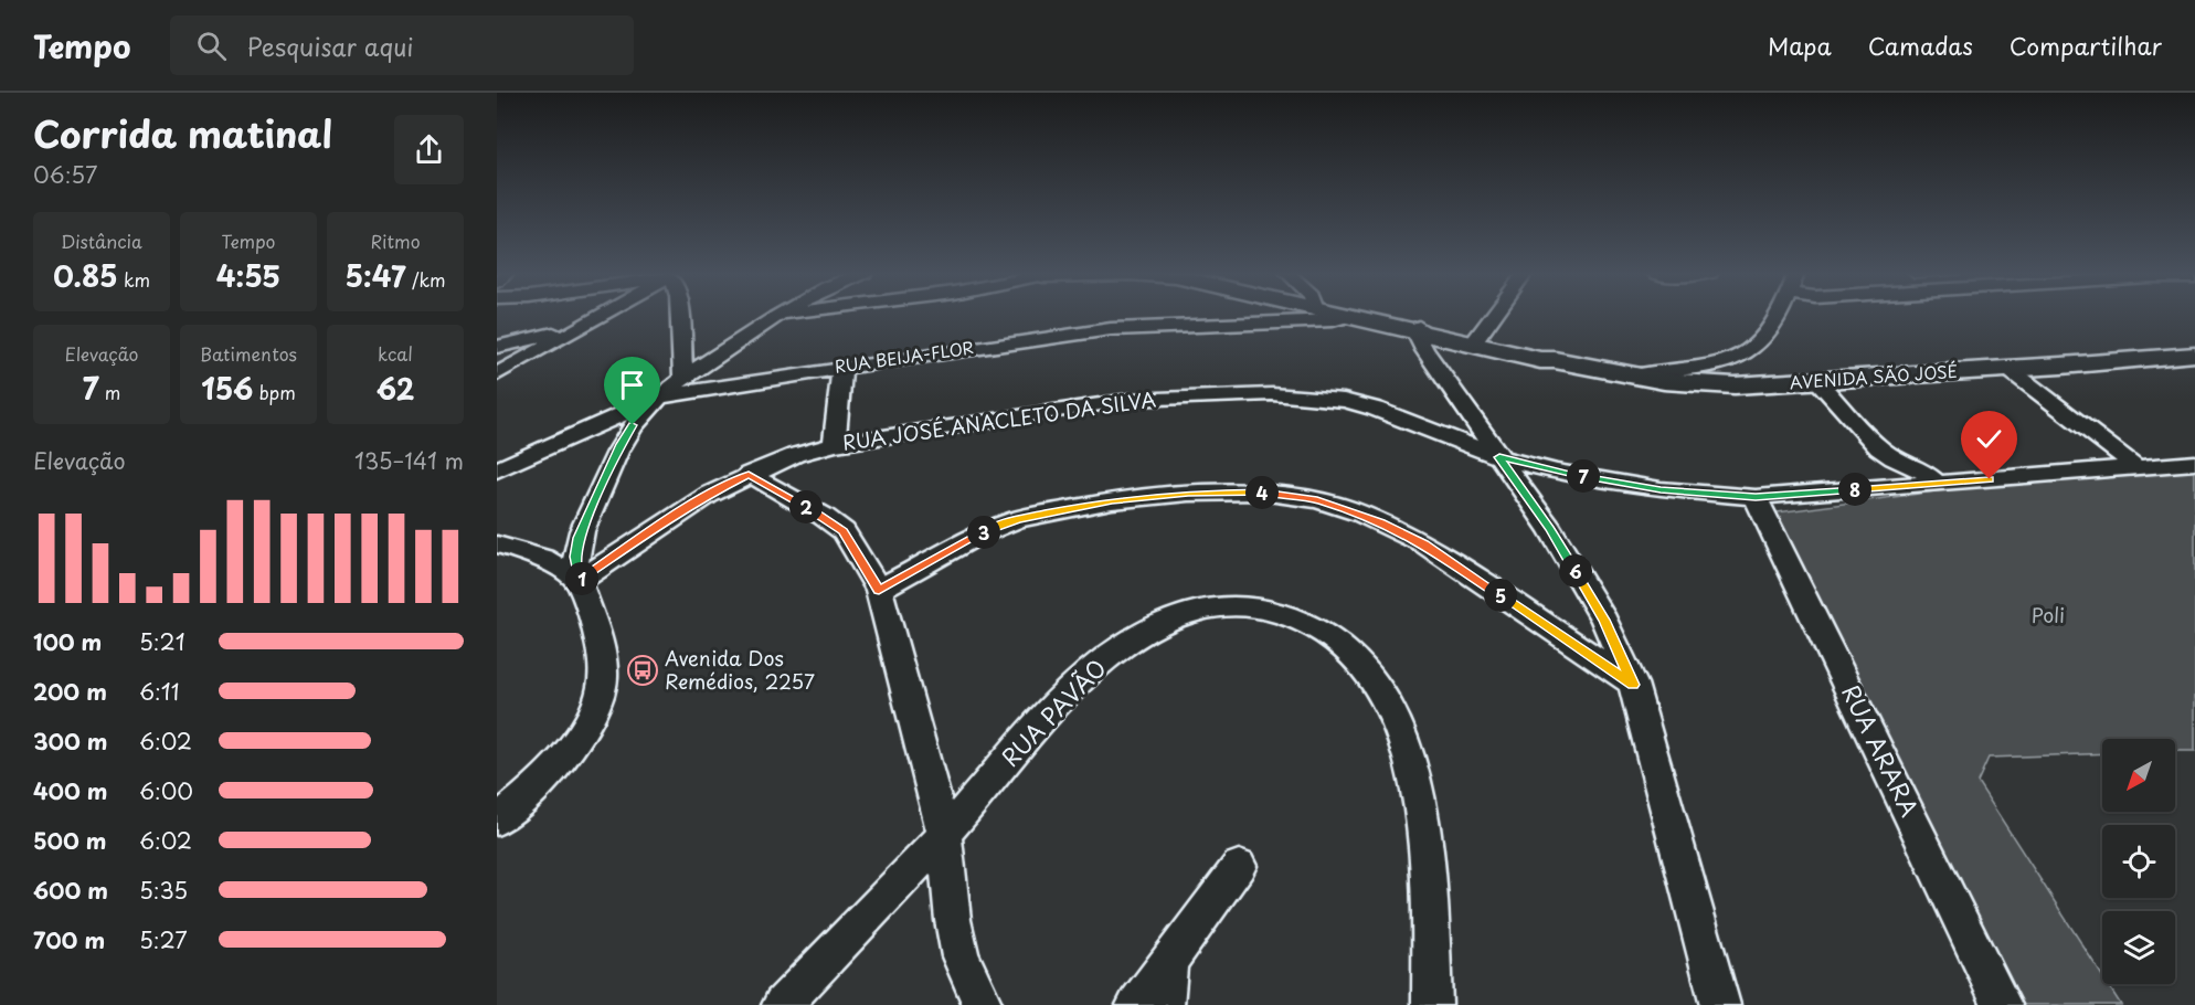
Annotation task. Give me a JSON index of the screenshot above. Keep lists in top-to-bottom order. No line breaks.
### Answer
{"streets":{"main road":["AVENIDA SÃO JOSÉ"],"street":["RUA BEIJA-FLOR","RUA JOSÉ ANACLETO DA SILVA","RUA PAVÃO","RUA ARARA"]},"crossings":[["RUA BEIJA-FLOR","AVENIDA SÃO JOSÉ"],["RUA JOSÉ ANACLETO DA SILVA","RUA ARARA"]],"parks":["Poli"],"places":{"bus stop":["Avenida Dos Remédios, 2257"]},"north":"bottom left","page":{"header":"Tempo","search":"Pesquisar aqui","nav":["Mapa","Camadas","Compartilhar"],"heading":["Corrida matinal","06:57"],"stats":[["Distância","0.85 km"],["Tempo","4:55"],["Ritmo","5:47 /km"],["Elevação","7 m"],["Batimentos","156 bpm"],["kcal","62"]],"chart":["Elevação","135–141 m"],"pins":["7","8","4","2","3","6","1","5"],"list":[{"name":"100 m","note":"5:21"},{"name":"200 m","note":"6:11"},{"name":"300 m","note":"6:02"},{"name":"400 m","note":"6:00"},{"name":"500 m","note":"6:02"},{"name":"600 m","note":"5:35"},{"name":"700 m","note":"5:27"}]}}
